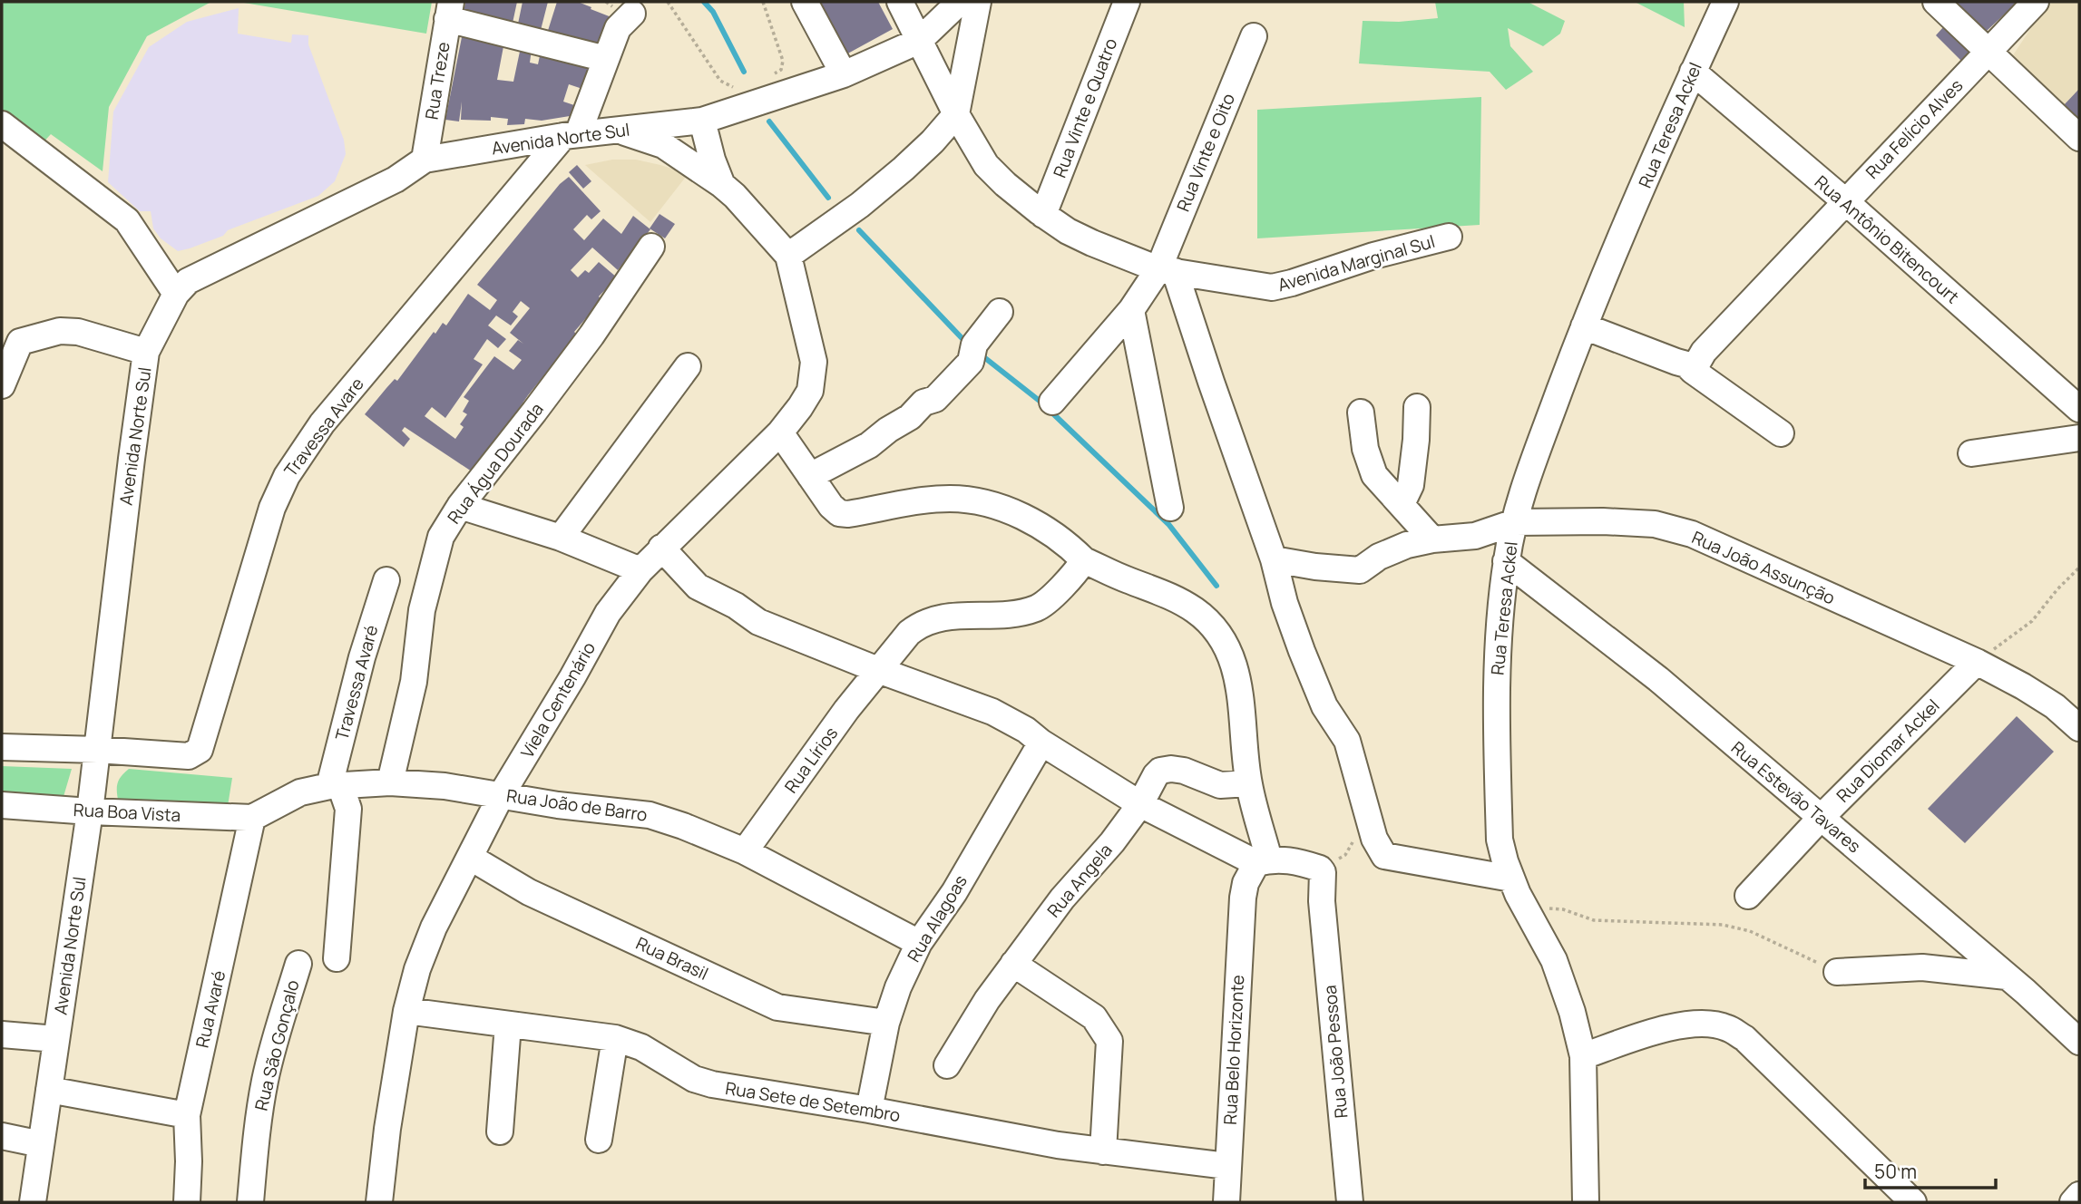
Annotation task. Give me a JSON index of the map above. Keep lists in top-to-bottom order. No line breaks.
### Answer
{"streets":{"street":["Rua Treze","Rua Vinte e Quatro","Rua Teresa Ackel","Rua Felício Alves","Avenida Norte Sul","Rua Vinte e Oito","Rua Antônio Bitencourt","Avenida Marginal Sul","Travessa Avare","Rua Água Dourada","Rua João Assunção","Travessa Avaré","Viela Centenário","Rua Diomar Ackel","Rua Lírios","Rua Estevão Tavares","Rua João de Barro","Rua Boa Vista","Rua Angela","Rua Alagoas","Rua Brasil","Rua Avaré","Rua São Gonçalo","Rua Belo Horizonte","Rua João Pessoa","Rua Sete de Setembro"]},"crossings":[["Rua Treze","Avenida Norte Sul"],["Rua Vinte e Quatro","Avenida Marginal Sul"],["Rua Teresa Ackel","Rua Antônio Bitencourt"],["Rua Teresa Ackel","Rua João Assunção"],["Rua Teresa Ackel","Rua Estevão Tavares"],["Rua Felício Alves","Rua Antônio Bitencourt"],["Avenida Norte Sul","Avenida Marginal Sul"],["Avenida Norte Sul","Travessa Avare"],["Avenida Norte Sul","Rua Boa Vista"],["Rua Vinte e Oito","Avenida Marginal Sul"],["Rua Água Dourada","Rua João de Barro"],["Rua João Assunção","Rua Diomar Ackel"],["Travessa Avaré","Rua João de Barro"],["Viela Centenário","Rua João de Barro"],["Viela Centenário","Rua Brasil"],["Viela Centenário","Rua Sete de Setembro"],["Rua Diomar Ackel","Rua Estevão Tavares"],["Rua Lírios","Rua João de Barro"],["Rua João de Barro","Rua Boa Vista"],["Rua João de Barro","Rua Alagoas"],["Rua João de Barro","Rua Avaré"],["Rua Boa Vista","Rua Avaré"],["Rua Alagoas","Rua Brasil"],["Rua Alagoas","Rua Sete de Setembro"],["Rua Belo Horizonte","Rua Sete de Setembro"]],"scale_bar":"50 m"}
